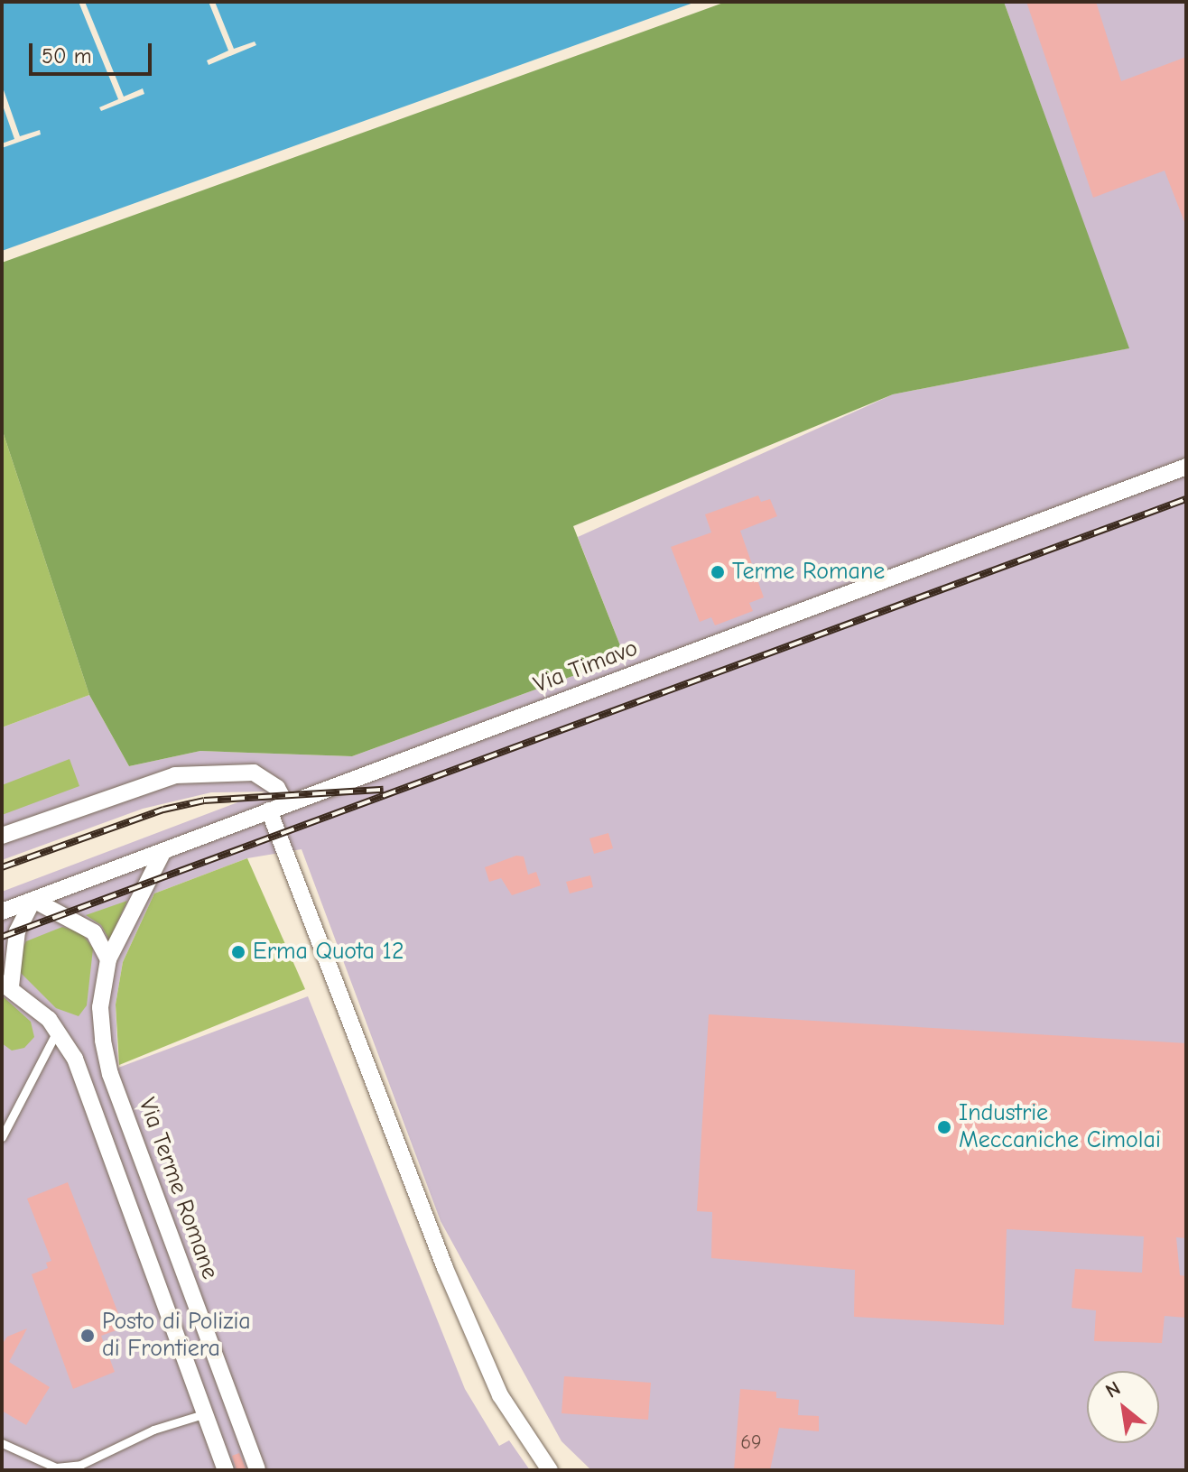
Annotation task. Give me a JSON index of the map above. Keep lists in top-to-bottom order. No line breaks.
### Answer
{"streets":{"street":["Via Timavo","Via Terme Romane"]},"crossings":[["Via Timavo","Via Terme Romane"]],"places":["Terme Romane","Erma Quota 12","Industrie Meccaniche Cimolai","Posto di Polizia di Frontiera"],"house_numbers":["69"],"scale_bar":"50 m","north":"top left"}
